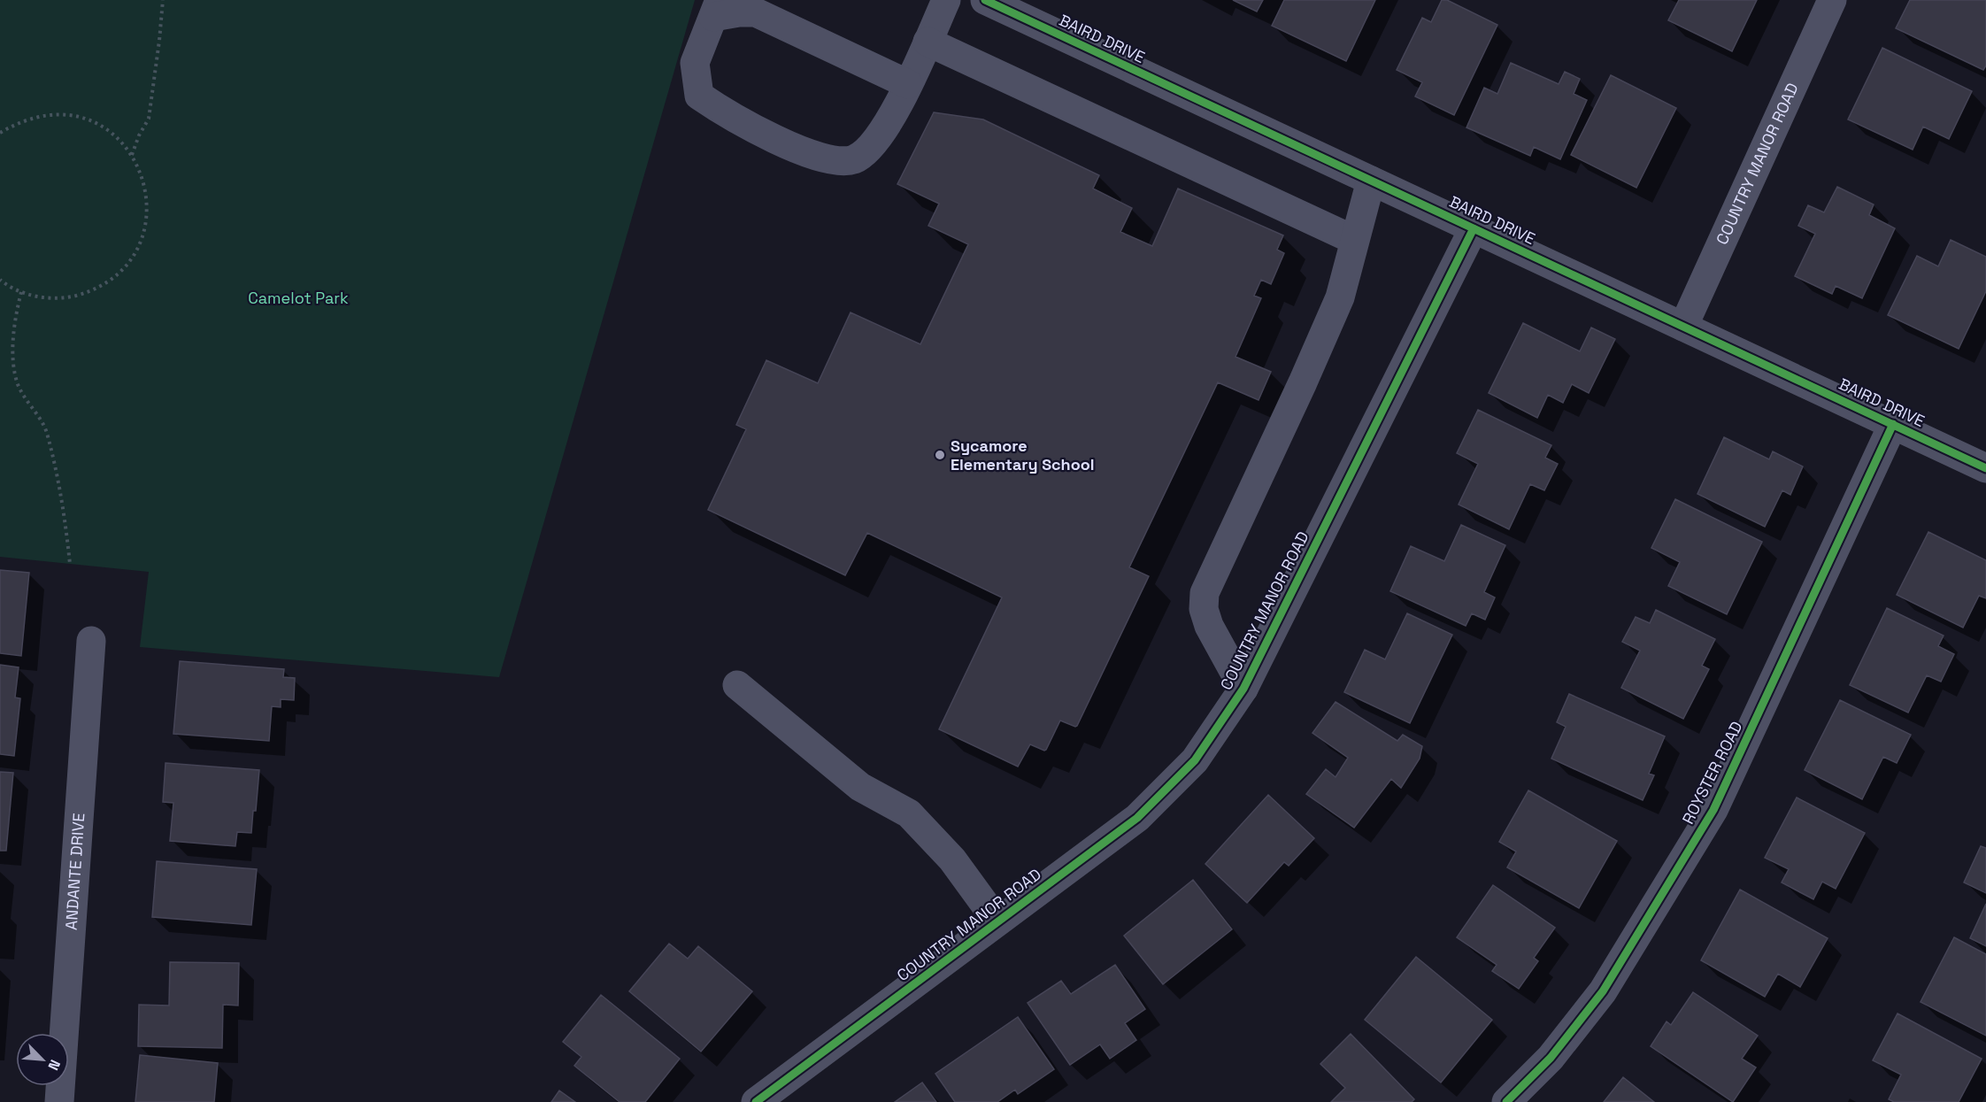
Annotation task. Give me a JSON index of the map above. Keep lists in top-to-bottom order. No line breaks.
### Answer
{"streets":{"street":["BAIRD DRIVE","COUNTRY MANOR ROAD","ROYSTER ROAD","ANDANTE DRIVE"]},"crossings":[["BAIRD DRIVE","COUNTRY MANOR ROAD"],["BAIRD DRIVE","ROYSTER ROAD"]],"parks":["Camelot Park"],"places":["Sycamore Elementary School"],"north":"bottom right"}
